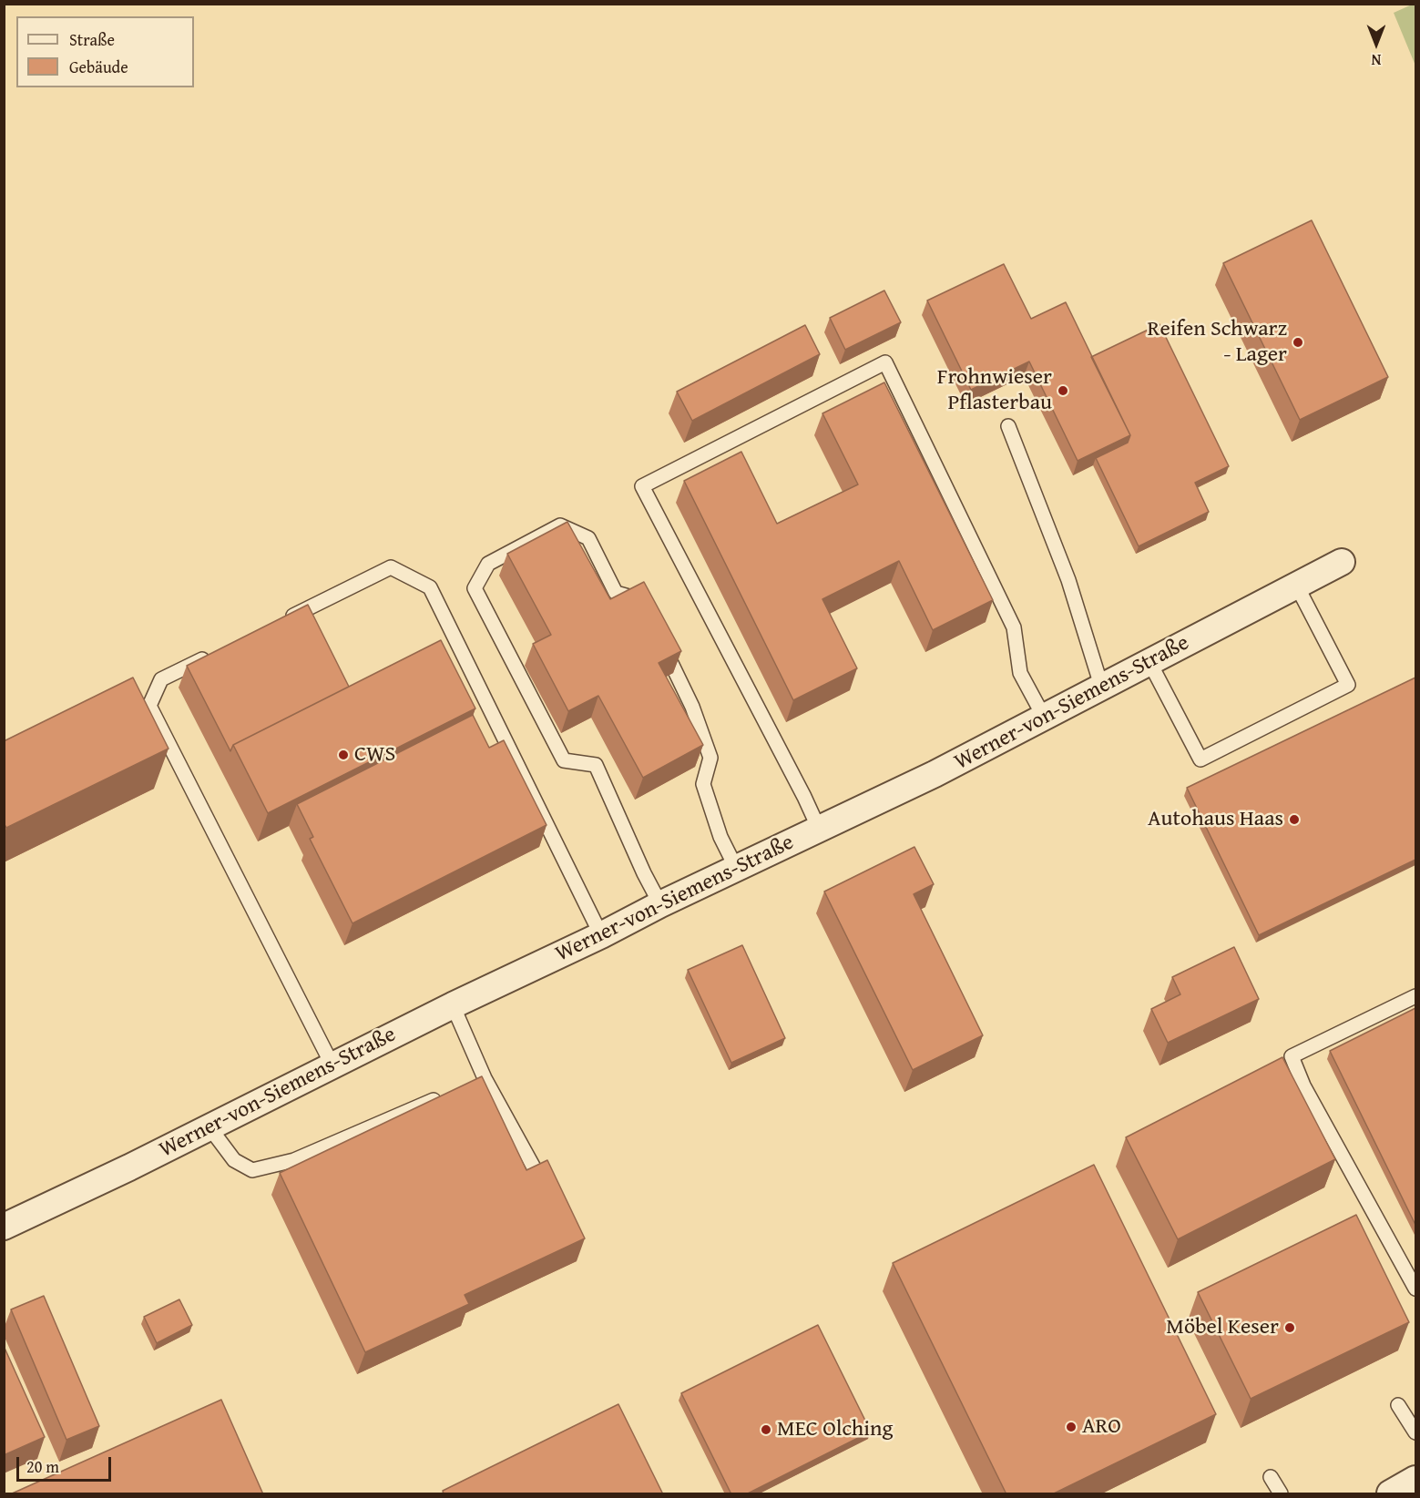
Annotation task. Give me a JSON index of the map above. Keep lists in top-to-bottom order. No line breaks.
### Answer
{"streets":{"street":["Werner-von-Siemens-Straße"]},"places":["Reifen Schwarz - Lager","Frohnwieser Pflasterbau","CWS","Autohaus Haas","Möbel Keser","ARO","MEC Olching"],"legend":["Straße","Gebäude"],"scale_bar":"20 m","north":"bottom"}
